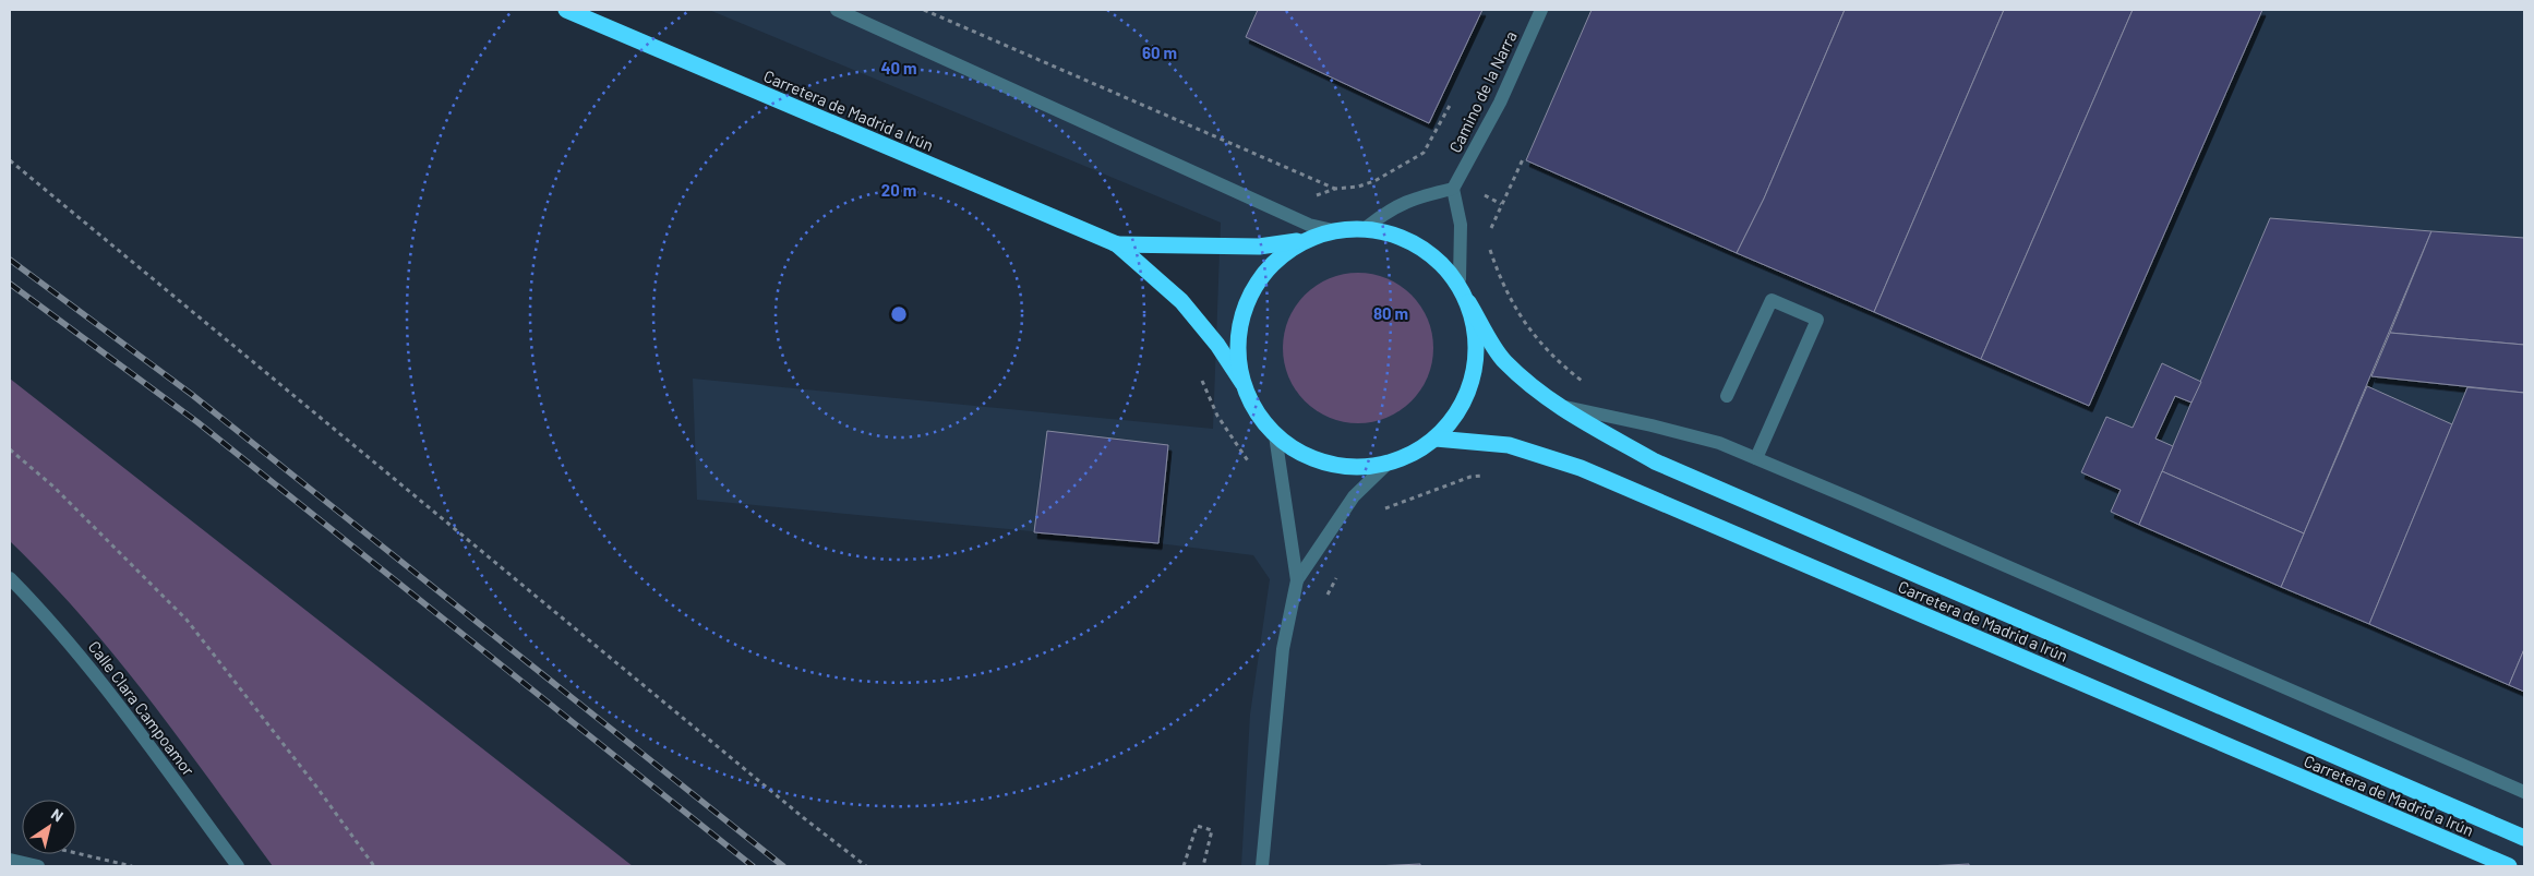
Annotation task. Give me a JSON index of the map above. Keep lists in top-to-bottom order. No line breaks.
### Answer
{"streets":{"highway":["Carretera de Madrid a Irún"],"street":["Camino de la Narra","Calle Clara Campoamor"]},"north":"top right","rings":["60 m","40 m","20 m","80 m"]}
